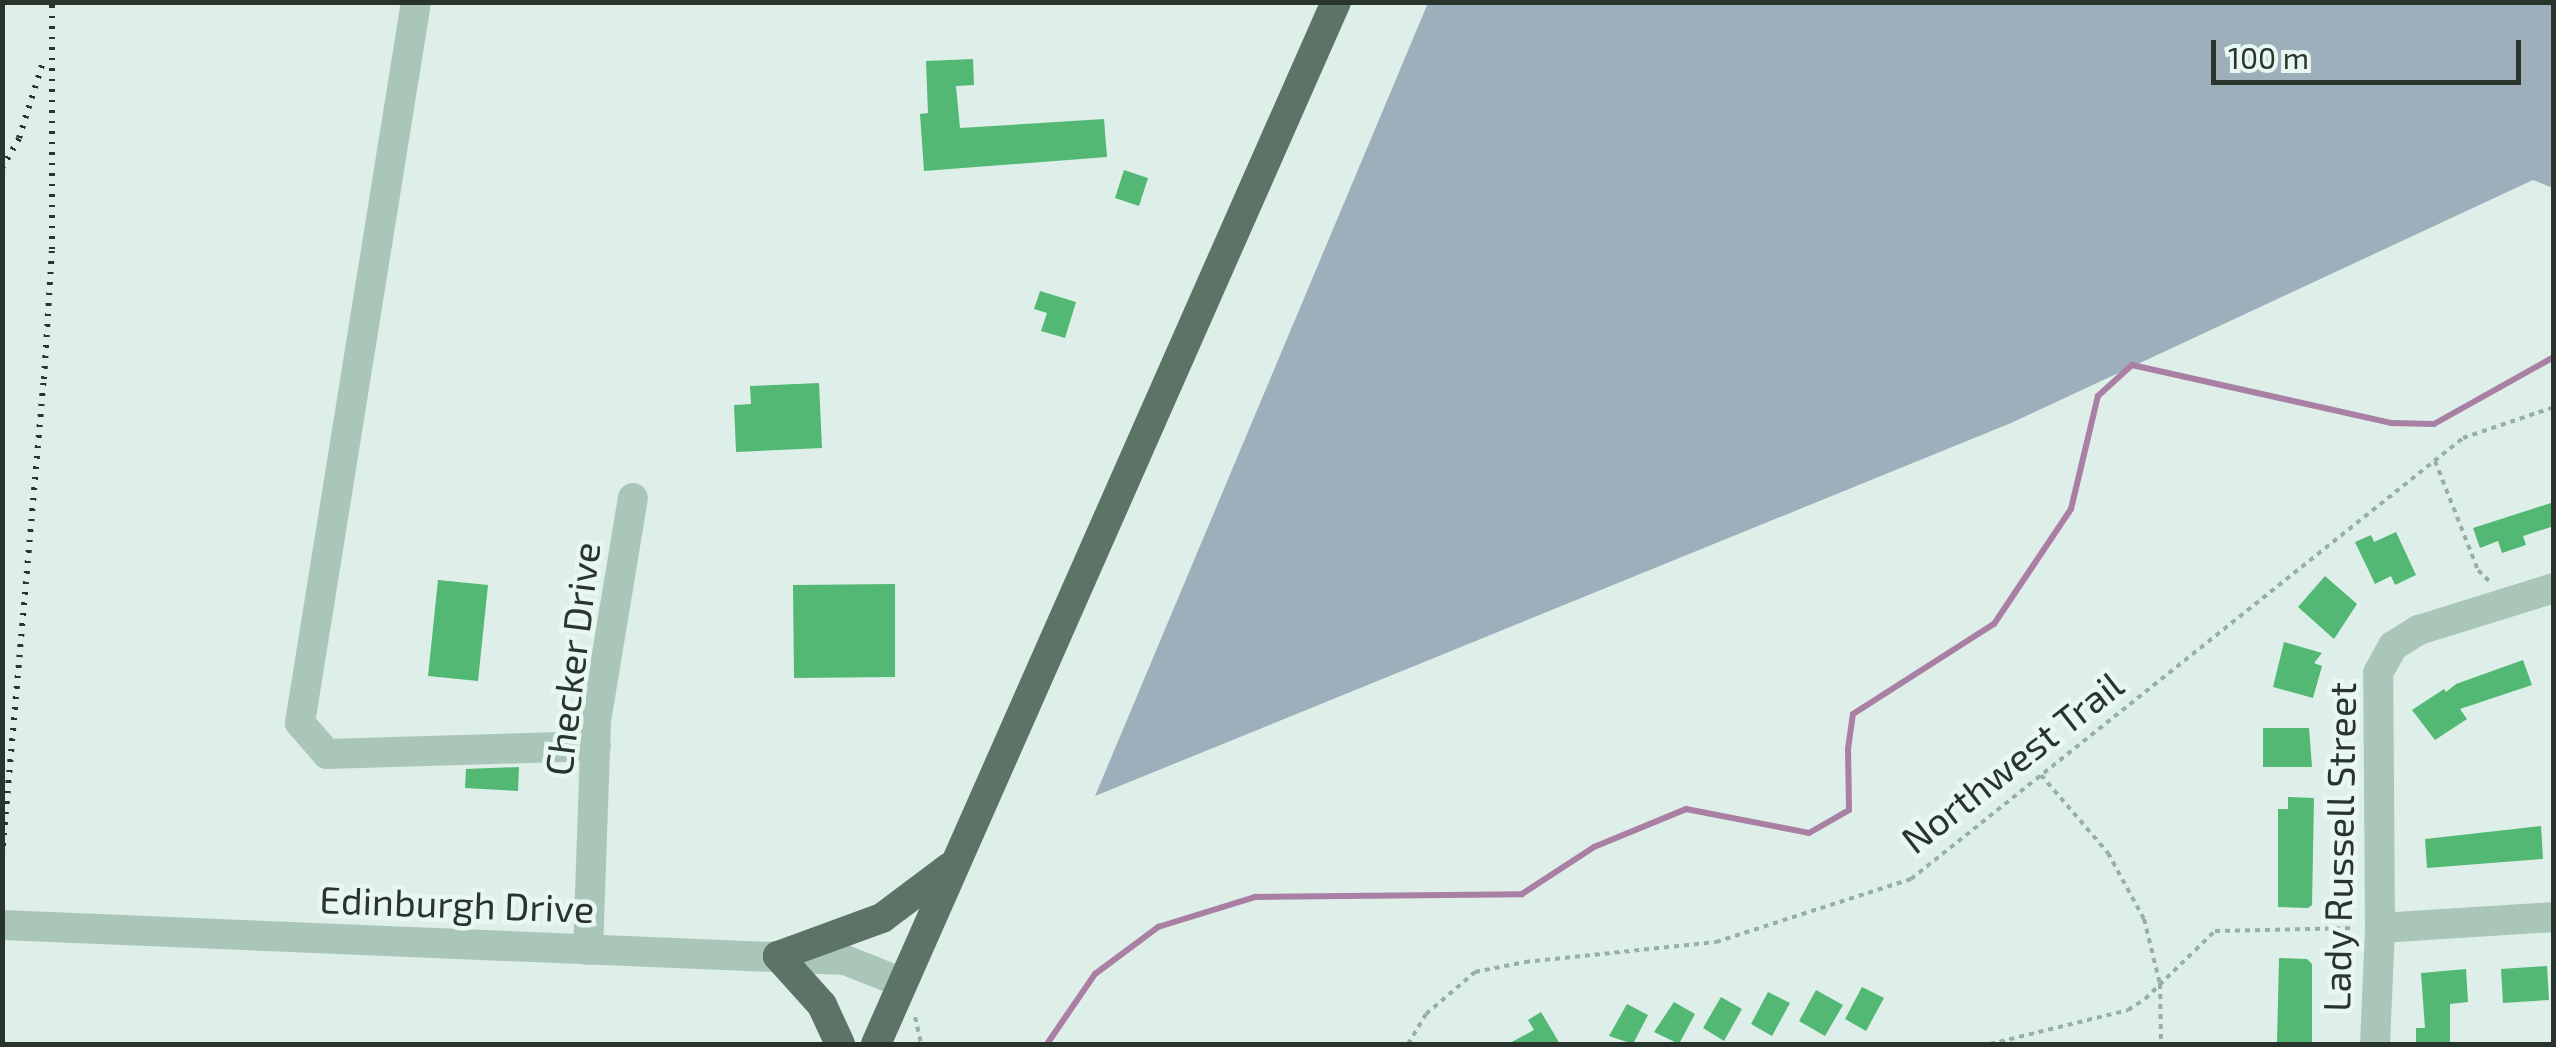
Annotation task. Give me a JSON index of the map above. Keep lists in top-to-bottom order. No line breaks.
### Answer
{"streets":{"street":["Checker Drive","Lady Russell Street","Edinburgh Drive"],"path":["Northwest Trail"]},"crossings":[["Checker Drive","Edinburgh Drive"]],"scale_bar":"100 m"}
